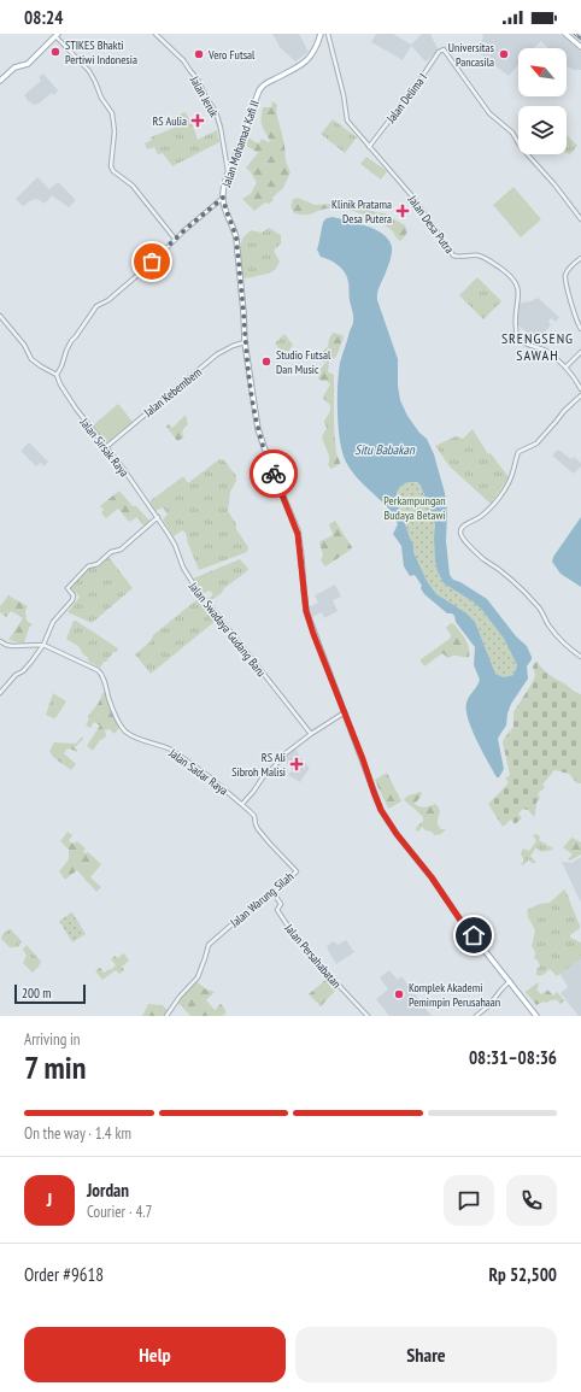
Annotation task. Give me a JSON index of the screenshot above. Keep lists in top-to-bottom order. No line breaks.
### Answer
{"streets":{"main road":["Jalan Mohamad Kafi II"],"street":["Jalan Jeruk","Jalan Delima I","Jalan Desa Putra","Jalan Kebembem","Jalan Sirsak Raya","Jalan Swadaya Gudang Baru","Jalan Sadar Raya","Jalan Warung Silah","Jalan Persahabatan"]},"crossings":[["Jalan Jeruk","Jalan Mohamad Kafi II"],["Jalan Delima I","Jalan Desa Putra"],["Jalan Mohamad Kafi II","Jalan Kebembem"],["Jalan Kebembem","Jalan Sirsak Raya"],["Jalan Sirsak Raya","Jalan Swadaya Gudang Baru"],["Jalan Sadar Raya","Jalan Warung Silah"],["Jalan Warung Silah","Jalan Persahabatan"]],"districts":["SRENGSENG SAWAH"],"water":["Situ Babakan"],"parks":["Perkampungan Budaya Betawi"],"places":{"other":["STIKES Bhakti Pertiwi Indonesia","Vero Futsal","Universitas Pancasila","Studio Futsal Dan Music","Komplek Akademi Pemimpin Perusahaan"],"health":["RS Aulia","Klinik Pratama Desa Putera","RS Ali Sibroh Malisi"]},"scale_bar":"200 m","north":"top left","page":{"status":"08:24","scale":"200 m","heading":["7 min","Arriving in","08:31–08:36"],"panel":["Jordan","Courier · 4.7","Order #9618","Rp 52,500"],"bar":"On the way · 1.4 km","round":"J","buttons":["Help","Share"]}}
